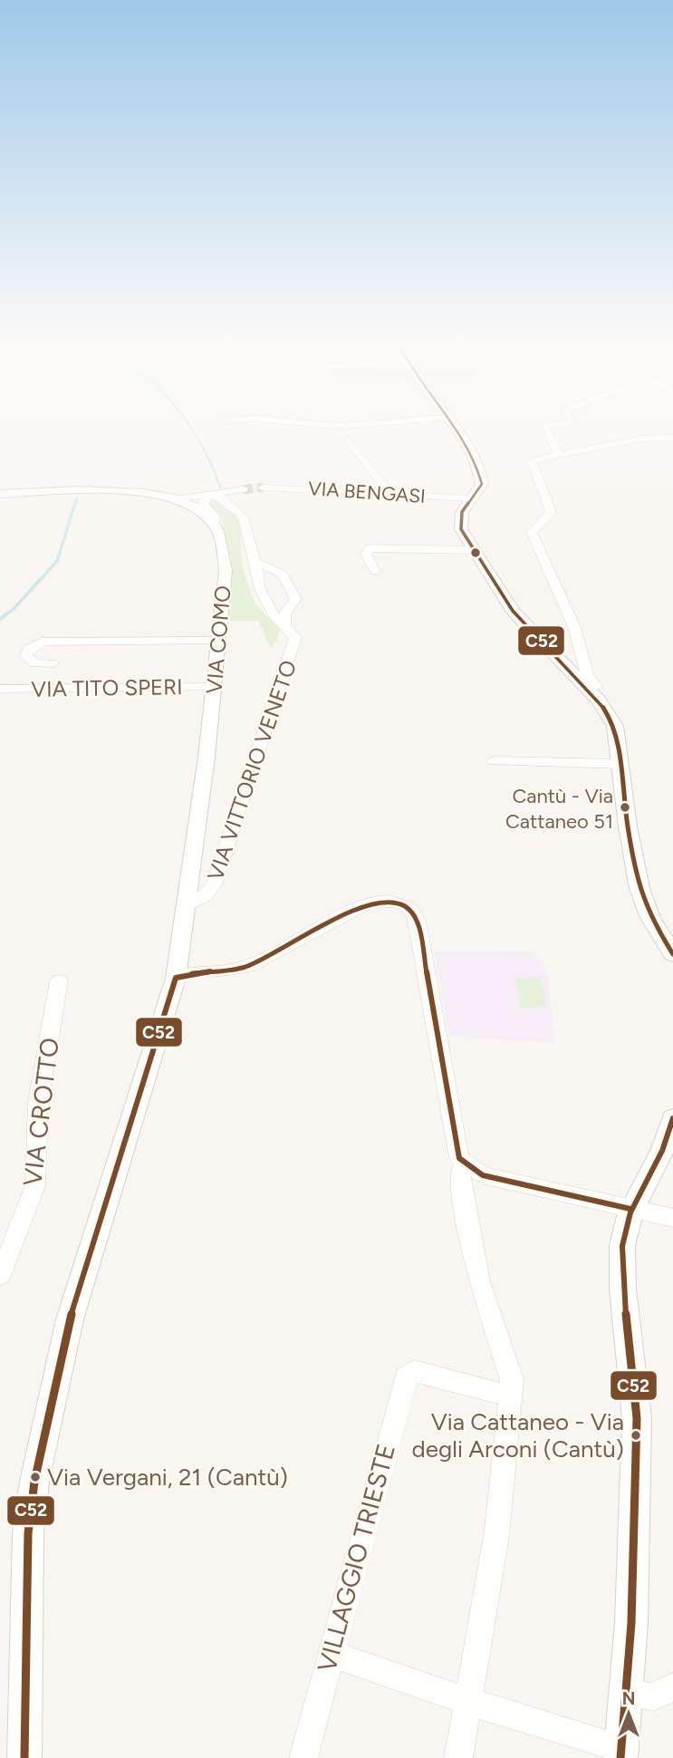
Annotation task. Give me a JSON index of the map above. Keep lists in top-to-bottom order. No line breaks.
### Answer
{"streets":{"street":["VIA BENGASI","VIA COMO","VIA TITO SPERI","VIA VITTORIO VENETO","VIA CROTTO","VILLAGGIO TRIESTE"]},"crossings":[["VIA COMO","VIA TITO SPERI"],["VIA COMO","VIA VITTORIO VENETO"]],"places":["Cantù - Via Cattaneo 51","Via Cattaneo - Via degli Arconi (Cantù)","Via Vergani, 21 (Cantù)"],"lines":["transit line C52"],"north":"top"}
